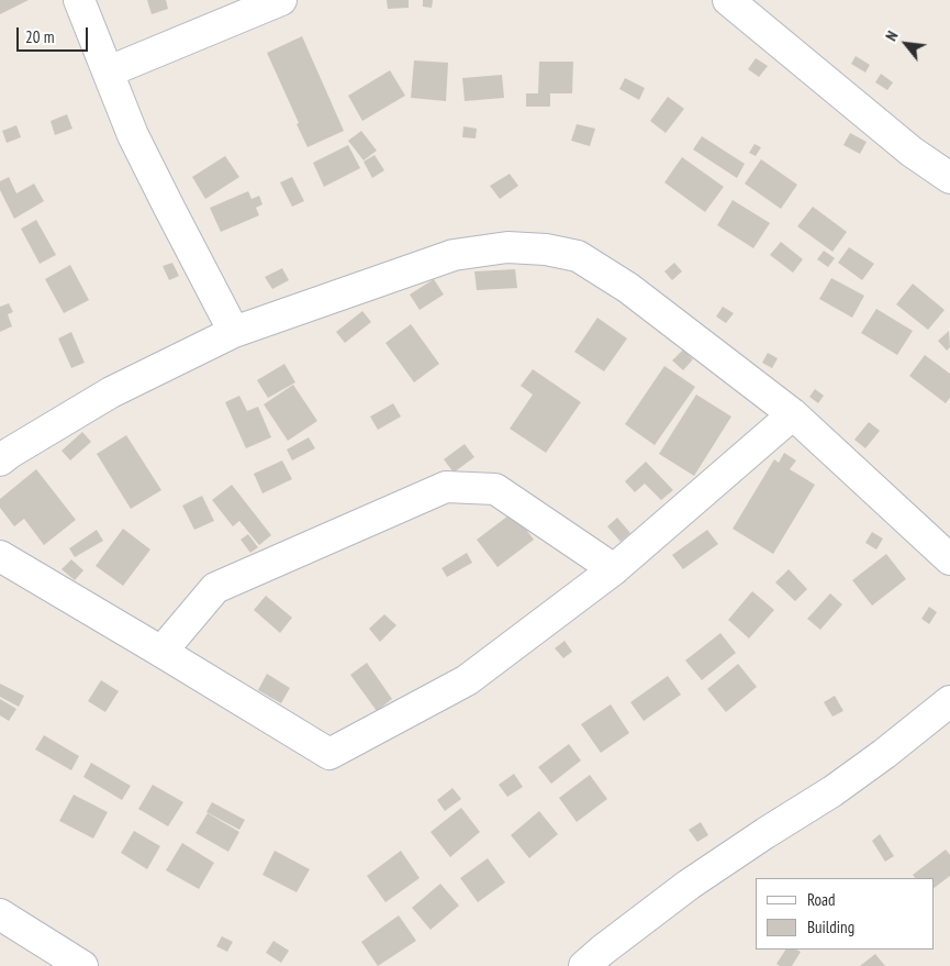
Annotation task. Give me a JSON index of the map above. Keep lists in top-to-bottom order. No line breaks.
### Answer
{"legend":["Road","Building"],"scale_bar":"20 m","north":"top left"}
